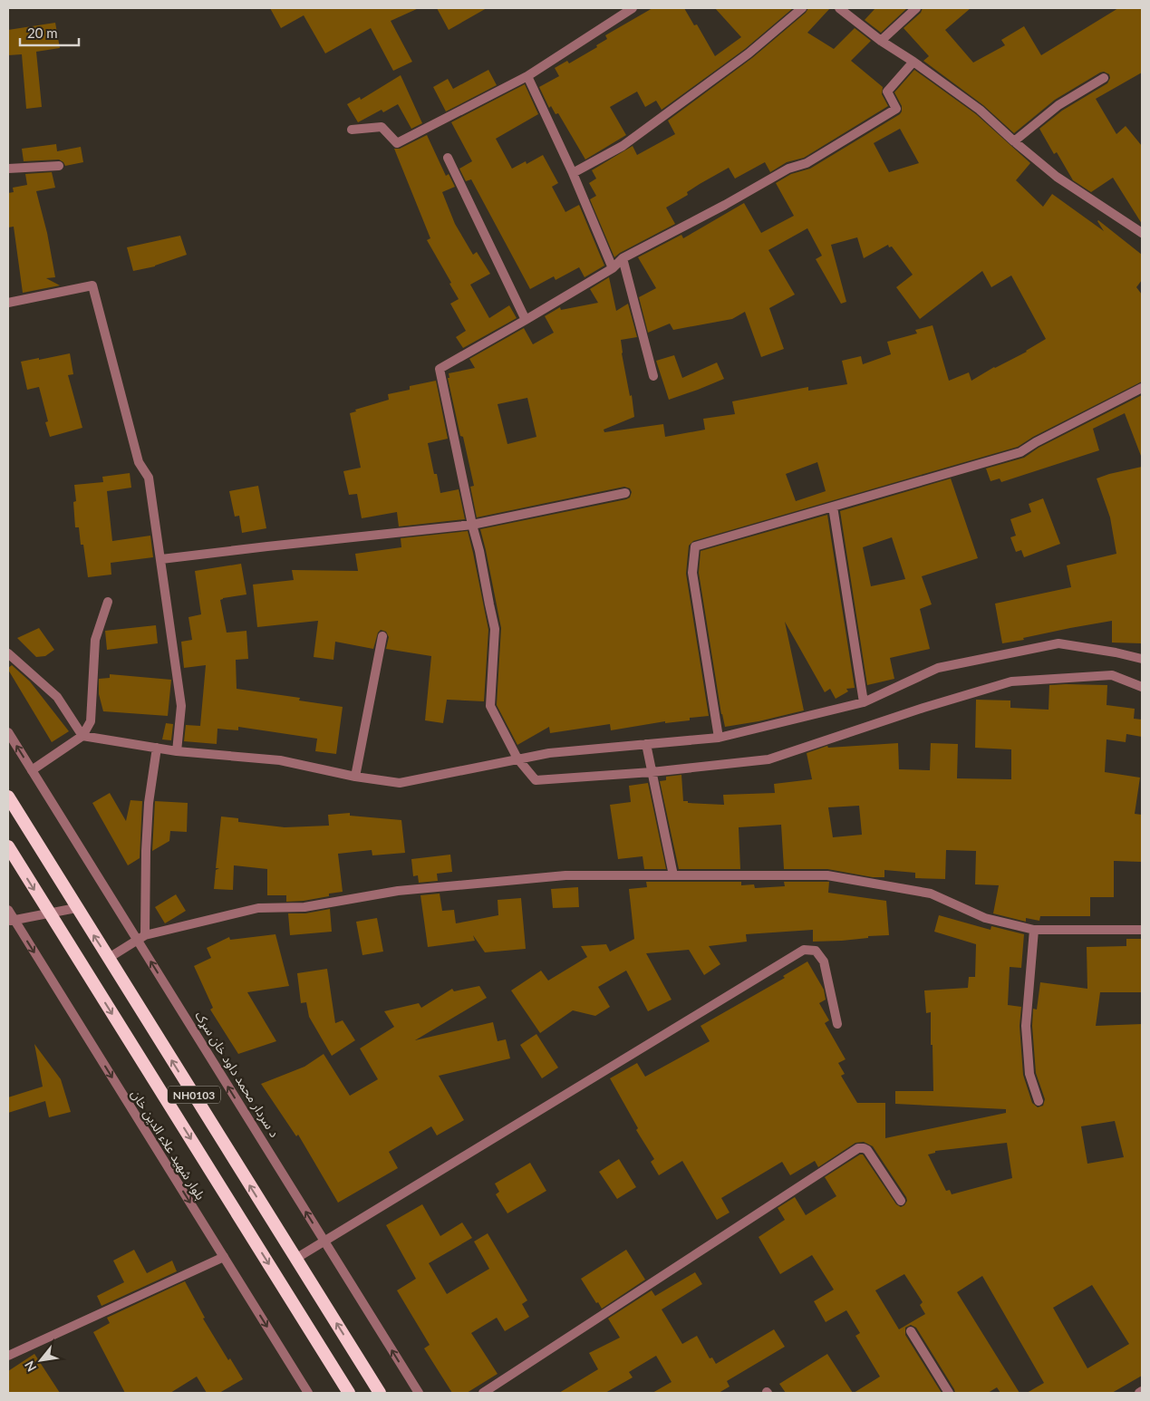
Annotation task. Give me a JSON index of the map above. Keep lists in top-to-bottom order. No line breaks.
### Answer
{"streets":{"highway":["NH0103"],"street":["د سردار محمد داود خان سړک","بلوار شهید علاء الدین خان"]},"one_way":["د سردار محمد داود خان سړک","بلوار شهید علاء الدین خان"],"scale_bar":"20 m","north":"bottom left"}
